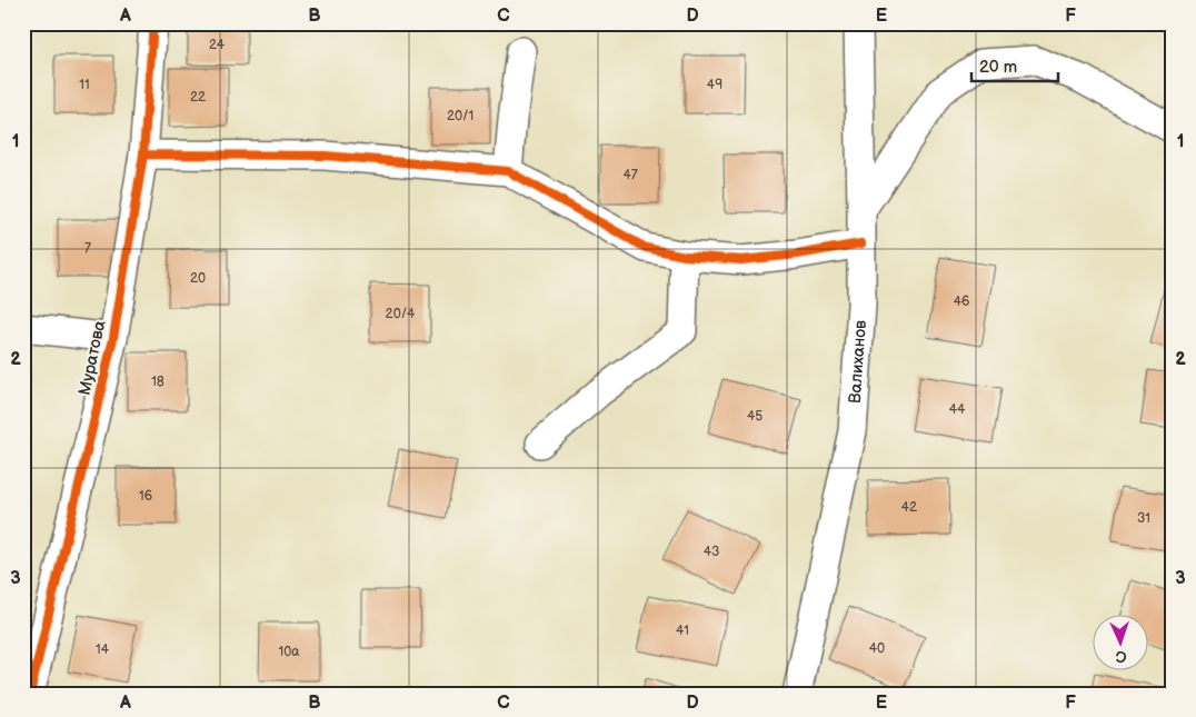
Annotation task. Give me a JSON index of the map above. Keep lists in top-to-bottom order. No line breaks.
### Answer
{"streets":{"street":["Муратова","Валиханов"]},"house_numbers":["24","11","49","22","20/1","47","7","20","46","20/4","18","44","45","16","42","31","43","41","40","14","10а"],"scale_bar":"20 m","north":"bottom","grid":{"columns":["A","B","C","D","E","F"],"rows":["1","2","3"]}}
